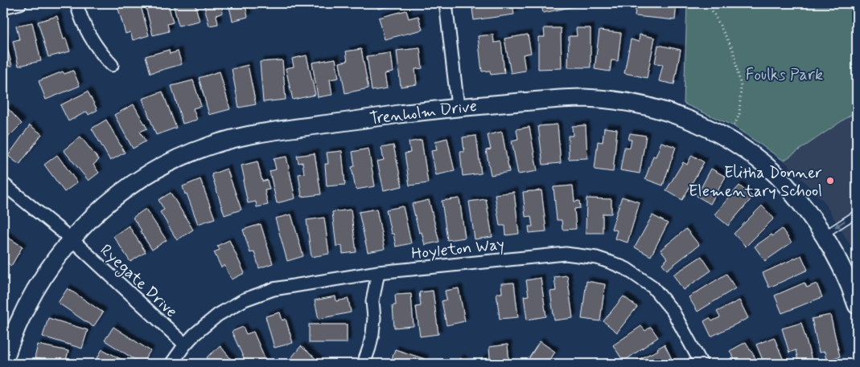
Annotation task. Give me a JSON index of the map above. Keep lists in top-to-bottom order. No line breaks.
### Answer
{"streets":{"street":["Trenholm Drive","Hoyleton Way","Ryegate Drive"]},"crossings":[["Trenholm Drive","Ryegate Drive"],["Hoyleton Way","Ryegate Drive"]],"parks":["Foulks Park"],"places":["Elitha Donner Elementary School"]}
